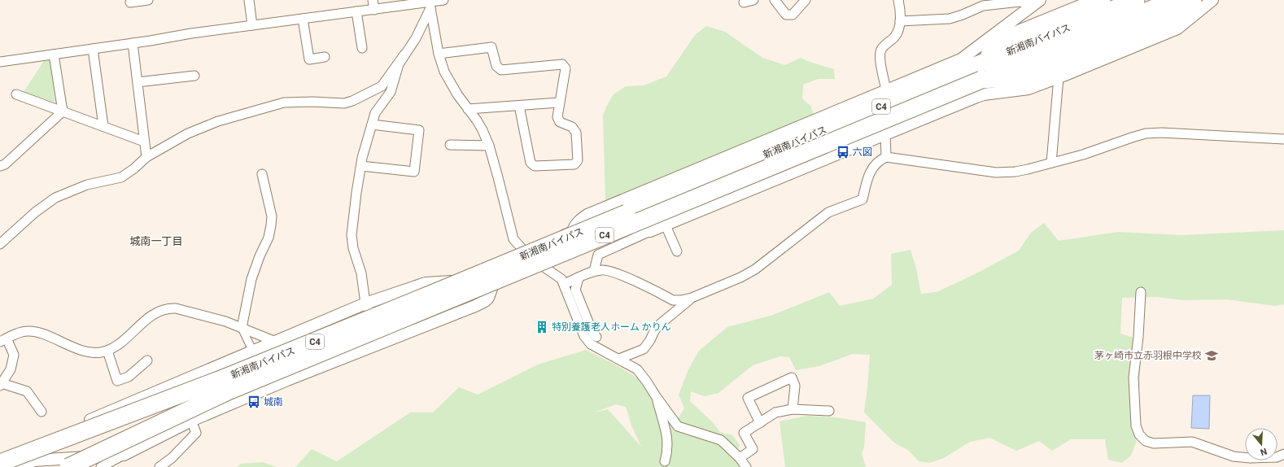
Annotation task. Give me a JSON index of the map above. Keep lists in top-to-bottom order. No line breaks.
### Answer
{"streets":{"highway":["新湘南バイパス","C4"]},"districts":["城南一丁目"],"places":{"bus stop":["六図","城南"],"building":["特別養護老人ホーム かりん"],"school or university":["茅ヶ崎市立赤羽根中学校"]},"north":"bottom"}
